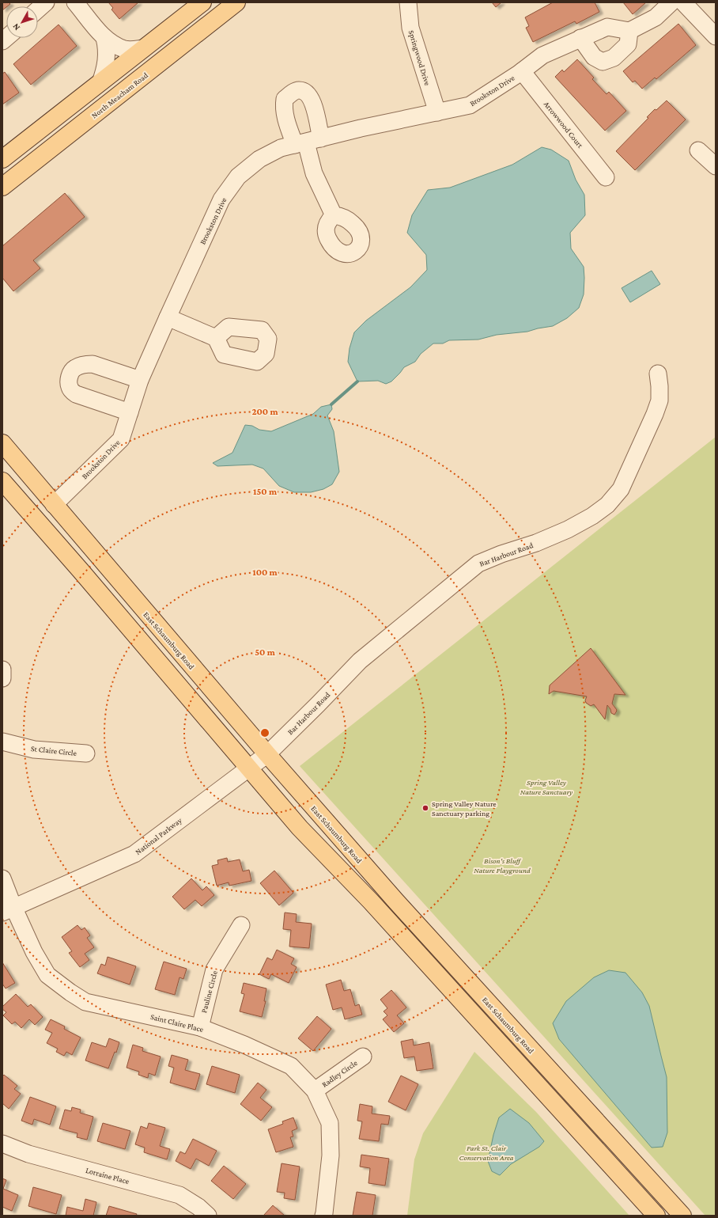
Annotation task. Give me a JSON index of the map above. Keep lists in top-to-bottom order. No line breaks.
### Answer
{"streets":{"main road":["North Meacham Road","East Schaumburg Road"],"street":["Springwood Drive","Brookston Drive","Arrowwood Court","Bar Harbour Road","St Claire Circle","National Parkway","Pauline Circle","Saint Claire Place","Radley Circle","Lorraine Place"]},"crossings":[["Springwood Drive","Brookston Drive"],["Brookston Drive","Arrowwood Court"],["Brookston Drive","East Schaumburg Road"],["Bar Harbour Road","East Schaumburg Road"],["Bar Harbour Road","National Parkway"],["East Schaumburg Road","National Parkway"],["National Parkway","Saint Claire Place"],["Pauline Circle","Saint Claire Place"],["Saint Claire Place","Radley Circle"]],"parks":["Spring Valley Nature Sanctuary","Bison's Bluff Nature Playground","Park St. Clair Conservation Area"],"places":["Spring Valley Nature Sanctuary parking"],"north":"bottom left","rings":["200 m","150 m","100 m","50 m"]}
